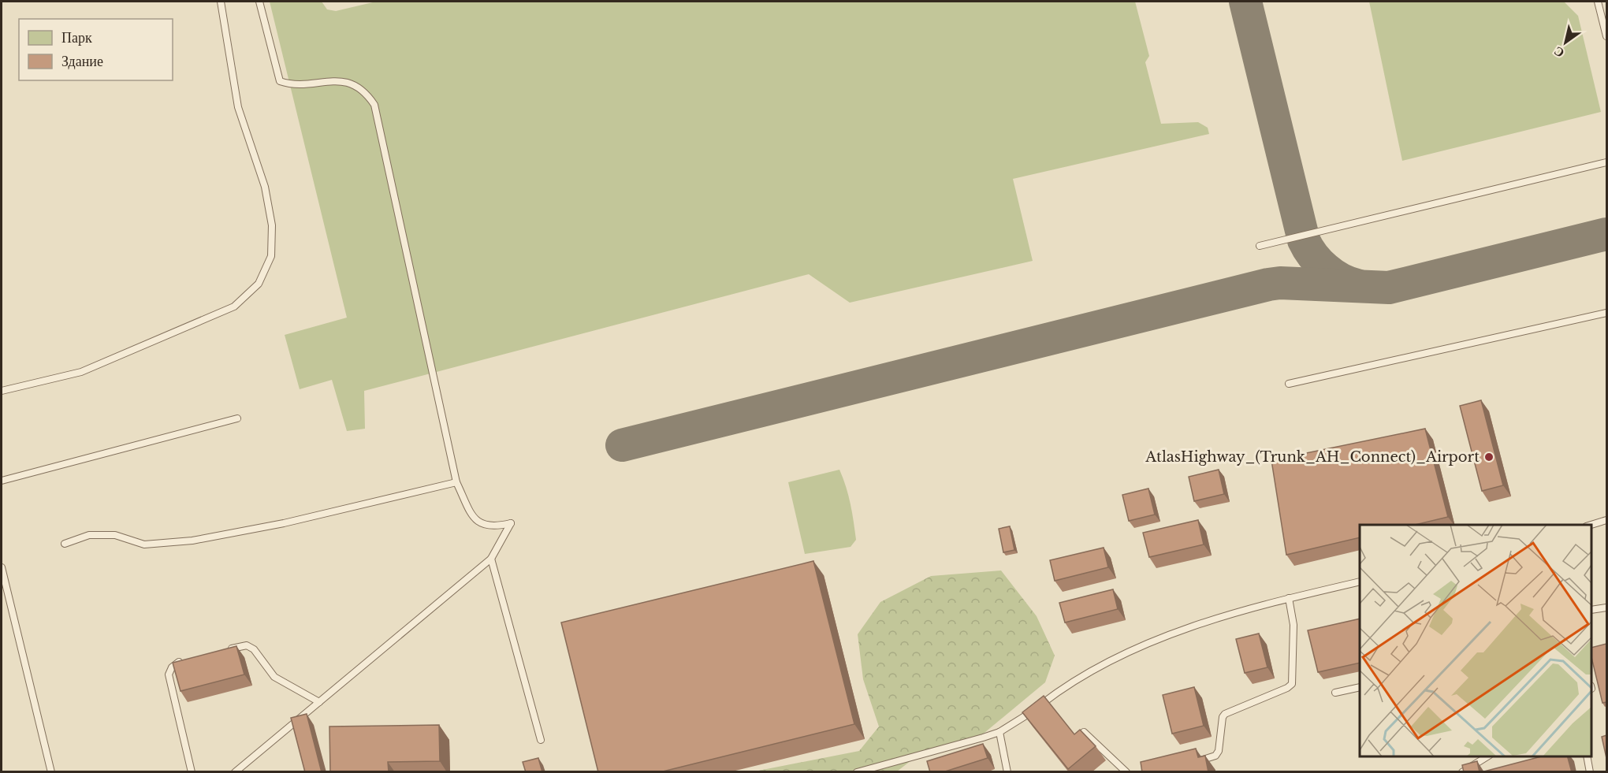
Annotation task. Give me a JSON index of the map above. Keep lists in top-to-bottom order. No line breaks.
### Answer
{"places":["AtlasHighway_(Trunk_AH_Connect)_Airport"],"legend":["Парк","Здание"],"north":"bottom left"}
